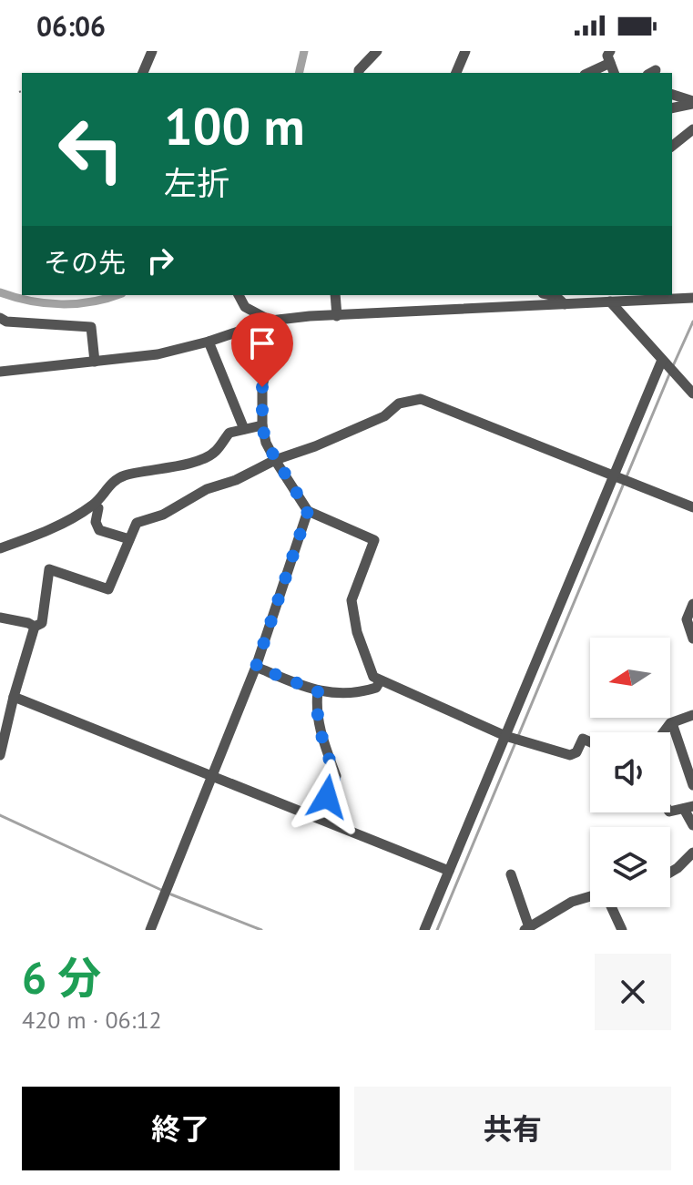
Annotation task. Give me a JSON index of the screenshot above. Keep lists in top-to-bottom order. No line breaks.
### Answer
{"north":"left","page":{"status":"06:06","turn":["100 m","左折"],"then":"その先","heading":["6 分","420 m · 06:12"],"buttons":["終了","共有"]}}
